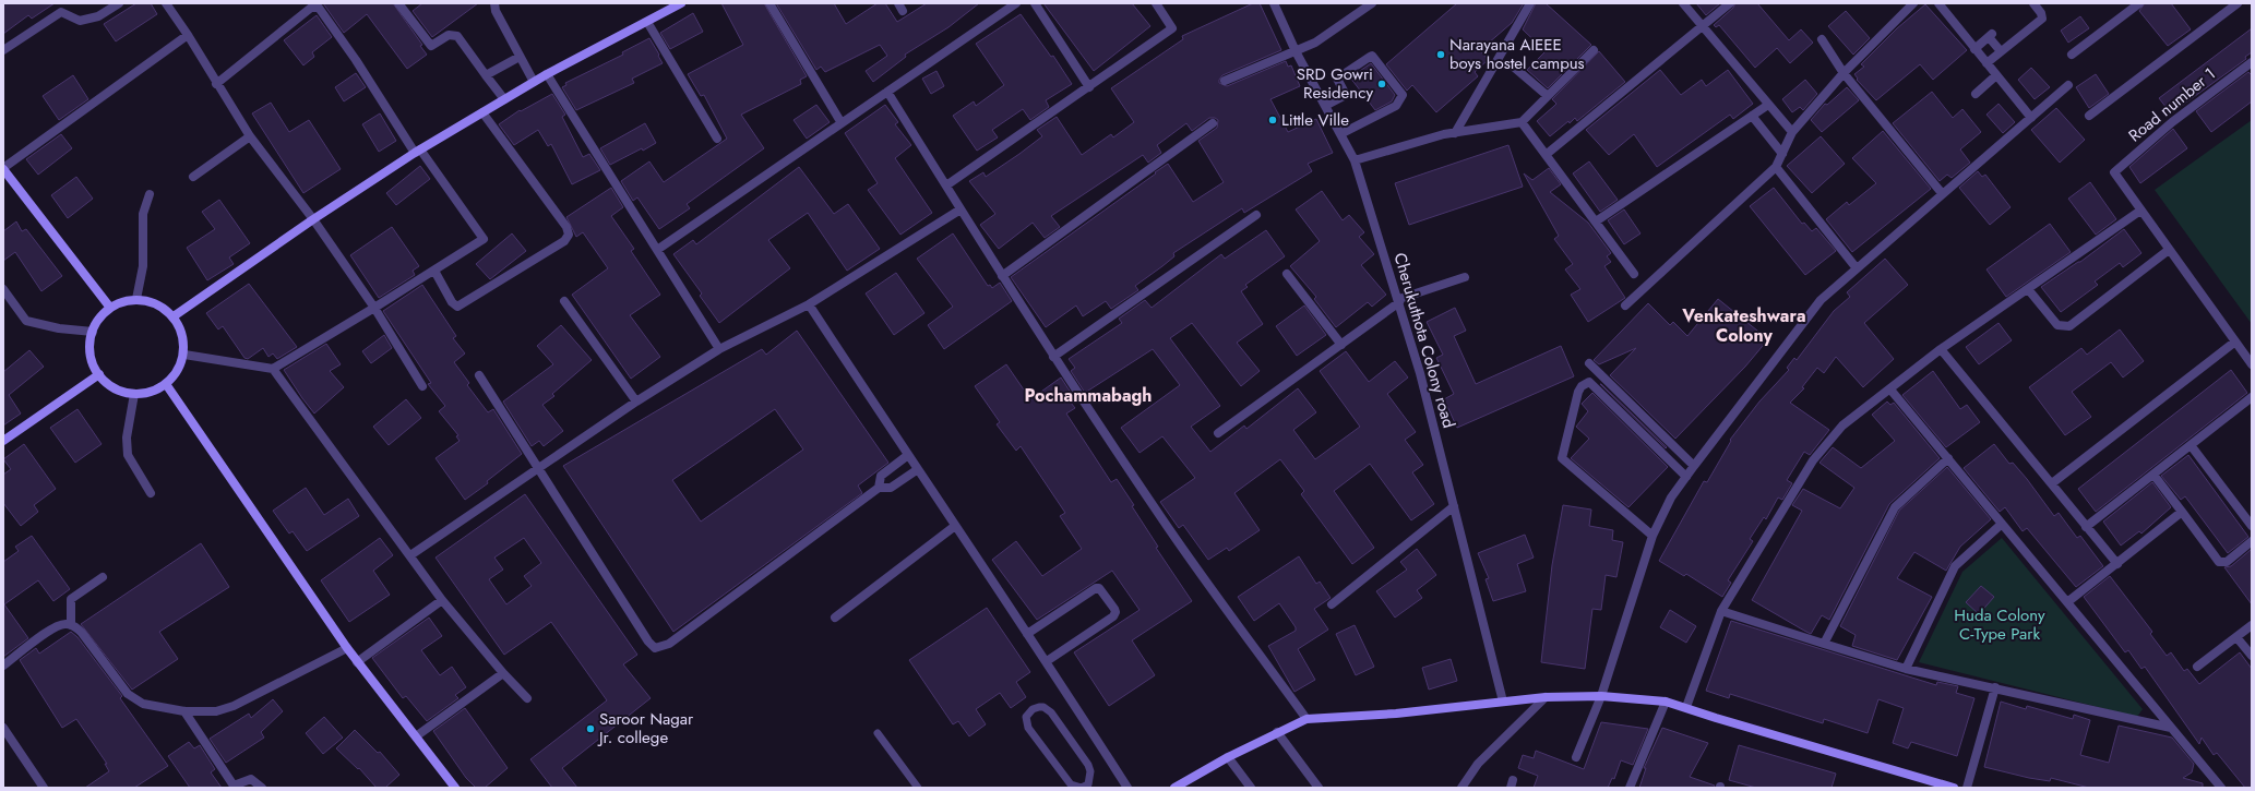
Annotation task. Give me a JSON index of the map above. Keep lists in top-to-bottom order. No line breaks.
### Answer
{"streets":{"street":["Road number 1","Cherukuthota Colony road"]},"districts":["Venkateshwara Colony","Pochammabagh"],"parks":["Huda Colony C-Type Park"],"places":["Narayana AIEEE boys hostel campus","SRD Gowri Residency","Little Ville","Saroor Nagar Jr. college"]}
